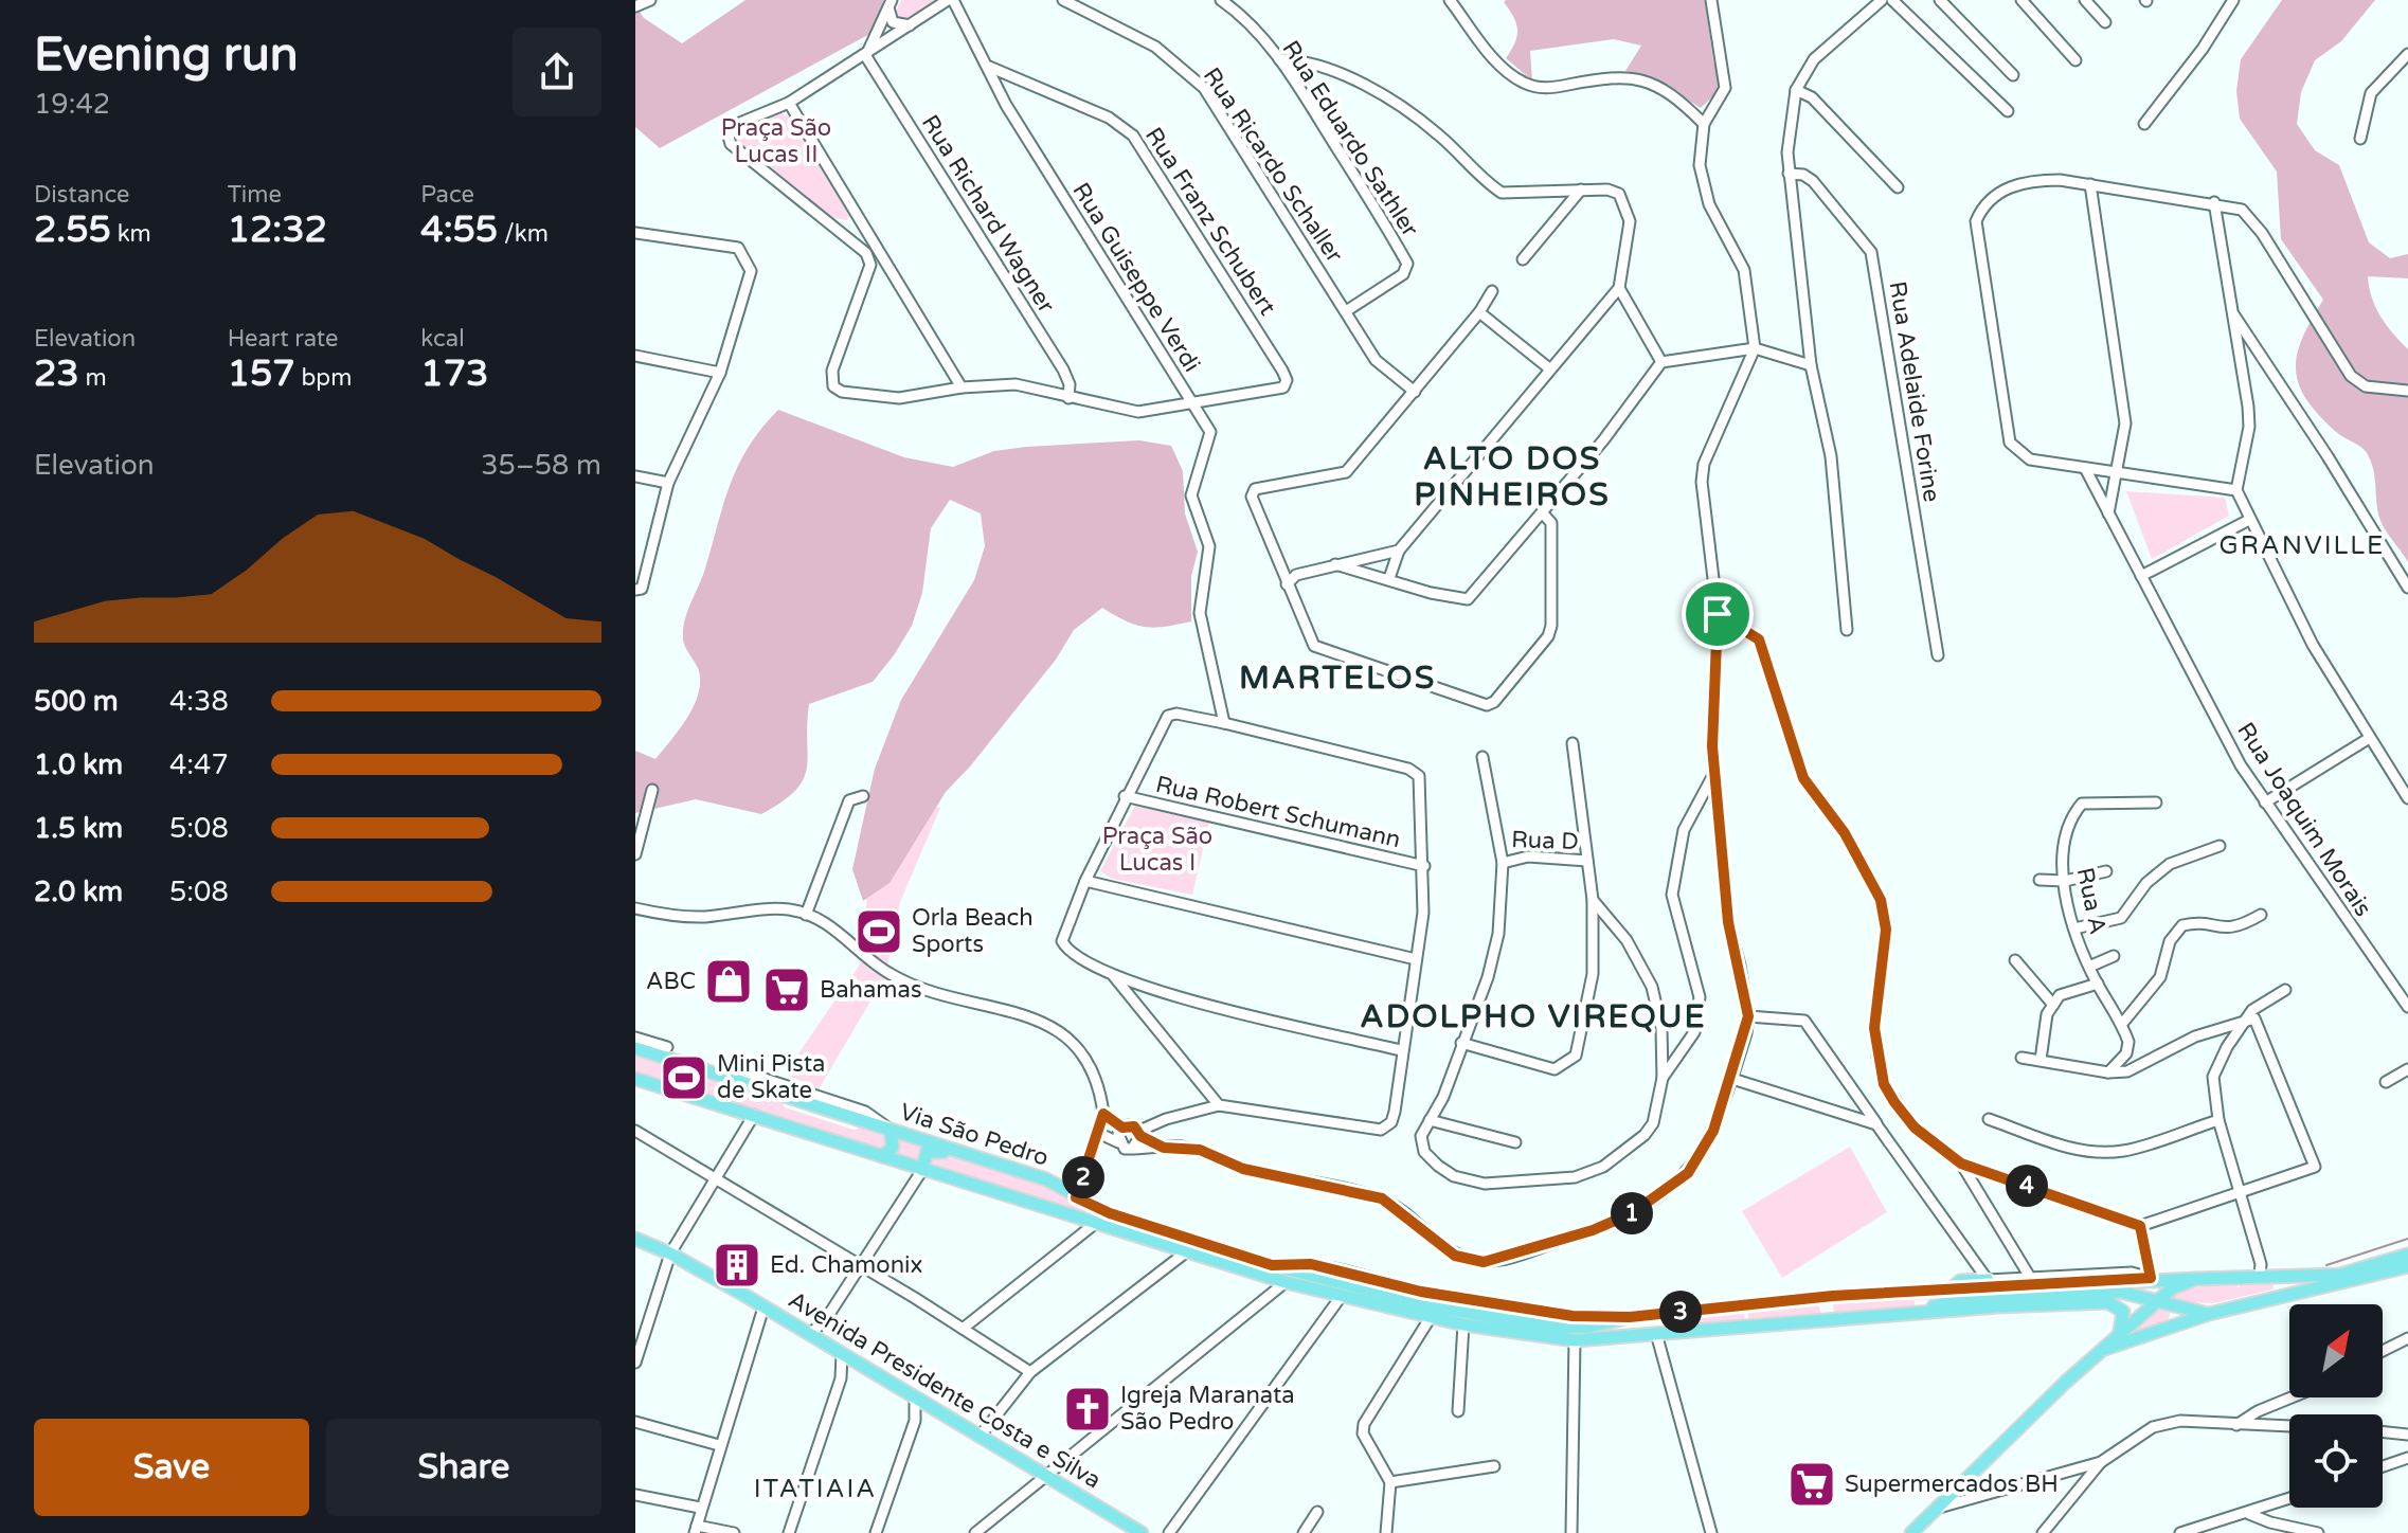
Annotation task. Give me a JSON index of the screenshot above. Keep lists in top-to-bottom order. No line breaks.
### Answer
{"streets":{"main road":["Via São Pedro","Avenida Presidente Costa e Silva"],"street":["Rua Eduardo Sathler","Rua Ricardo Schaller","Rua Richard Wagner","Rua Franz Schubert","Rua Guiseppe Verdi","Rua Adelaide Forine","Rua Robert Schumann","Rua Joaquim Morais","Rua D","Rua A"]},"crossings":[["Rua Eduardo Sathler","Rua Ricardo Schaller"],["Rua Richard Wagner","Rua Guiseppe Verdi"],["Rua Franz Schubert","Rua Guiseppe Verdi"]],"districts":["ALTO DOS PINHEIROS","GRANVILLE","MARTELOS","ADOLPHO VIREQUE","ITATIAIA"],"parks":["Praça São Lucas II","Praça São Lucas I"],"places":{"sports":["Orla Beach Sports","Mini Pista de Skate"],"shop":["ABC"],"supermarket":["Bahamas","Supermercados BH"],"building":["Ed. Chamonix"],"church":["Igreja Maranata São Pedro"]},"north":"top right","page":{"heading":["Evening run","19:42"],"stats":[["Distance","2.55 km"],["Time","12:32"],["Pace","4:55 /km"],["Elevation","23 m"],["Heart rate","157 bpm"],["kcal","173"]],"chart":["Elevation","35–58 m"],"list":[{"name":"500 m","note":"4:38"},{"name":"1.0 km","note":"4:47"},{"name":"1.5 km","note":"5:08"},{"name":"2.0 km","note":"5:08"}],"pins":["2","4","1","3"],"buttons":["Save","Share"]}}
